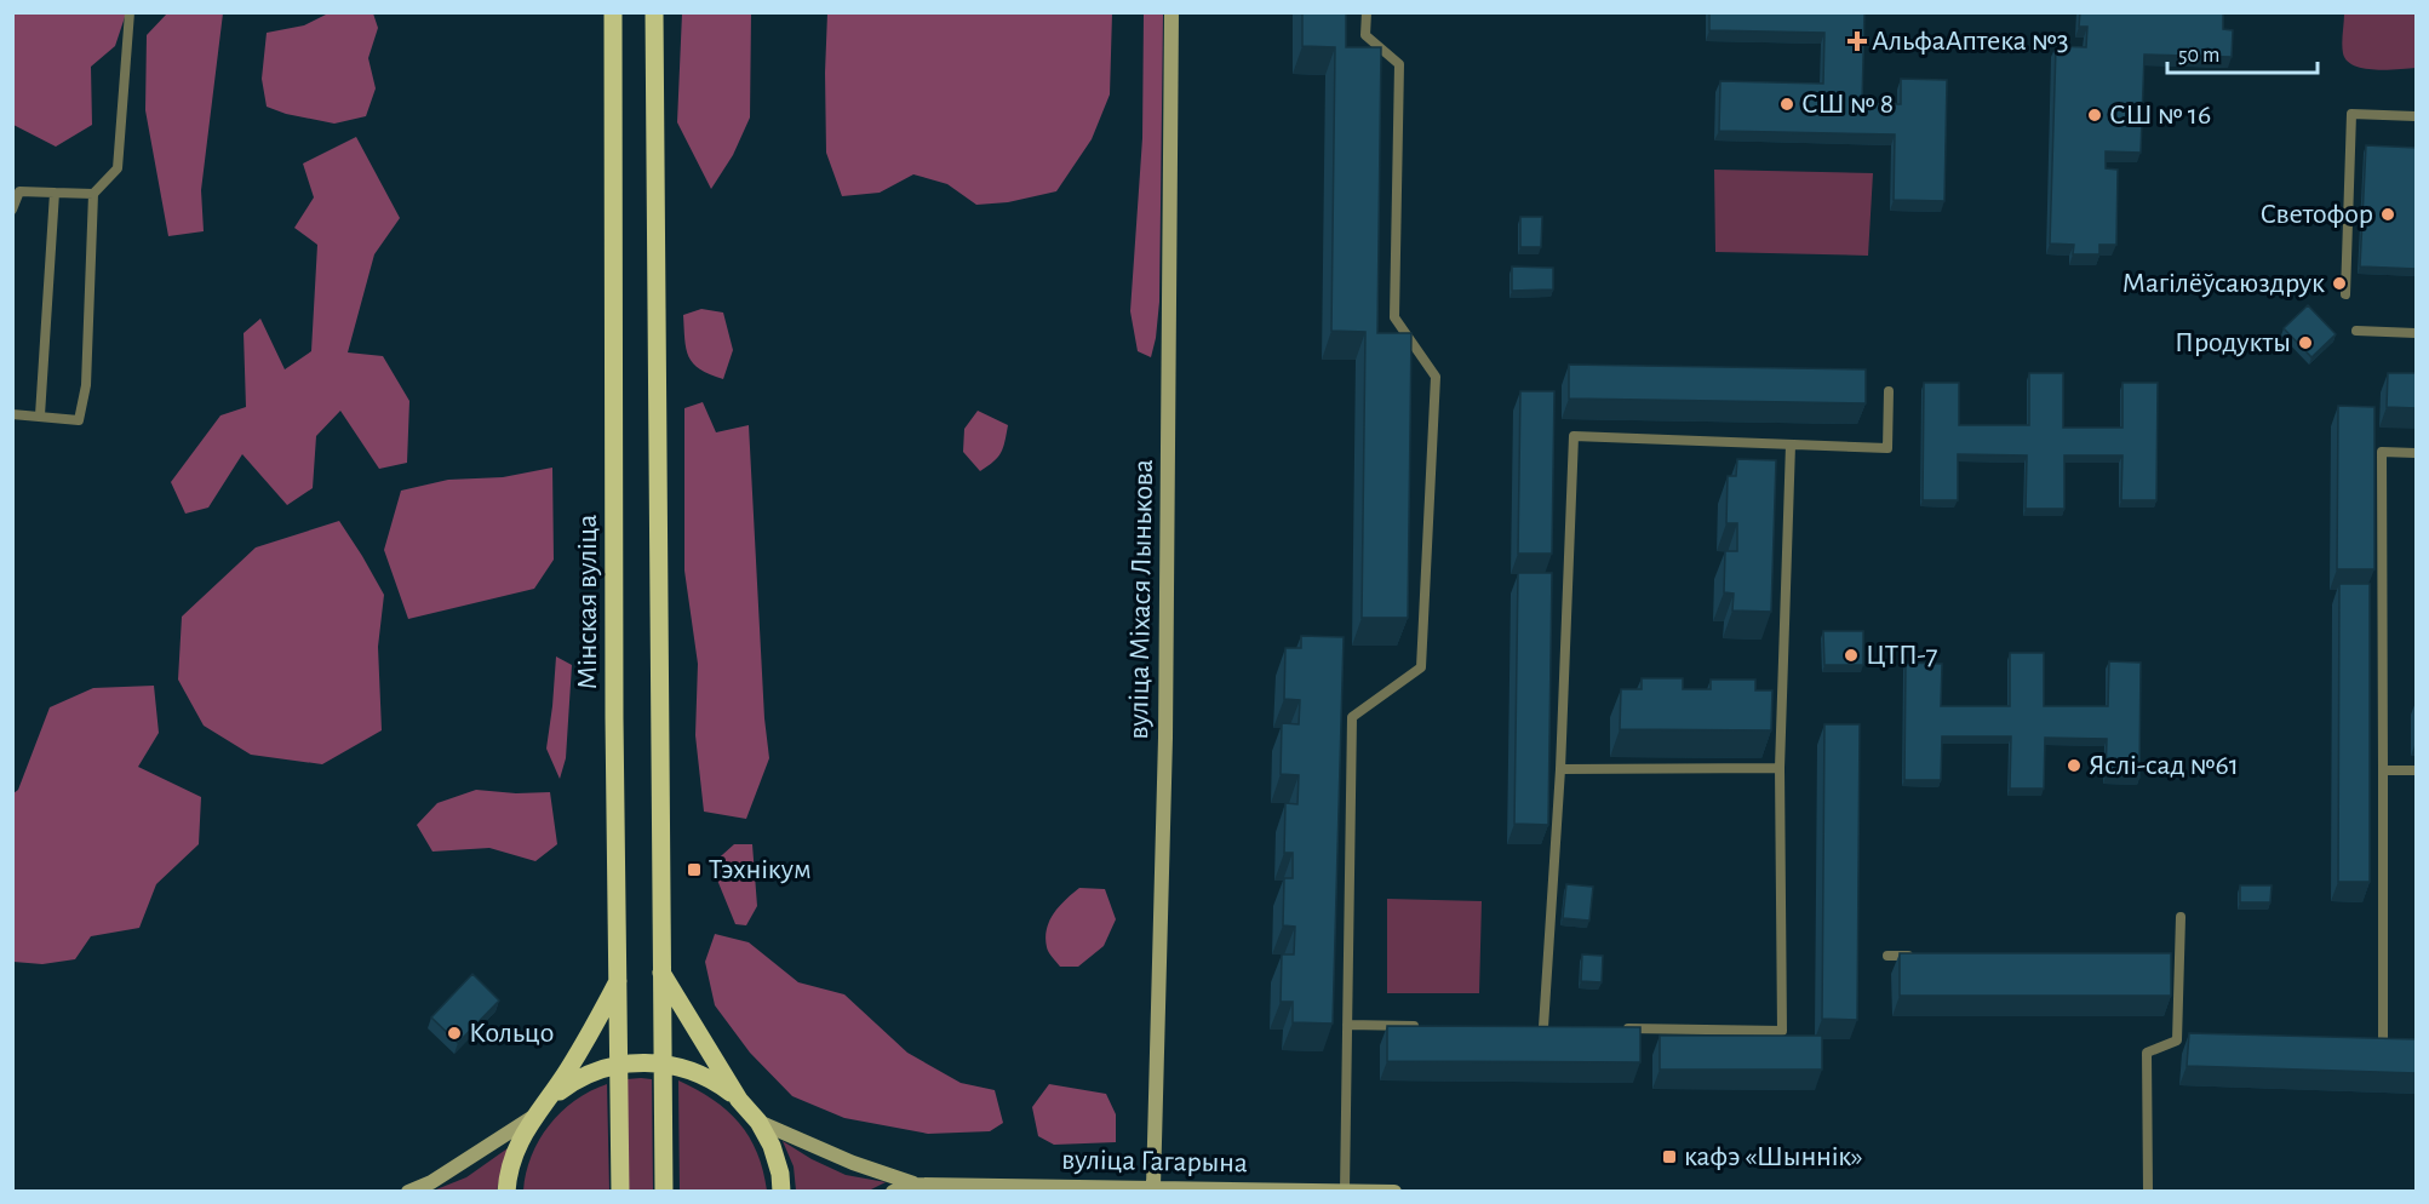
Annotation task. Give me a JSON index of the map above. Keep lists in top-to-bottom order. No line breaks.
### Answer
{"streets":{"main road":["Мінская вуліца"],"street":["вуліца Міхася Лынькова","вуліца Гагарына"]},"crossings":[["вуліца Міхася Лынькова","вуліца Гагарына"]],"places":{"health":["АльфаАптека №3"],"other":["СШ № 8","СШ № 16","Светофор","Магілёўсаюздрук","Продукты","ЦТП-7","Яслі-сад №61","Кольцо"],"transit":["Тэхнікум","кафэ «Шыннік»"]},"scale_bar":"50 m"}
